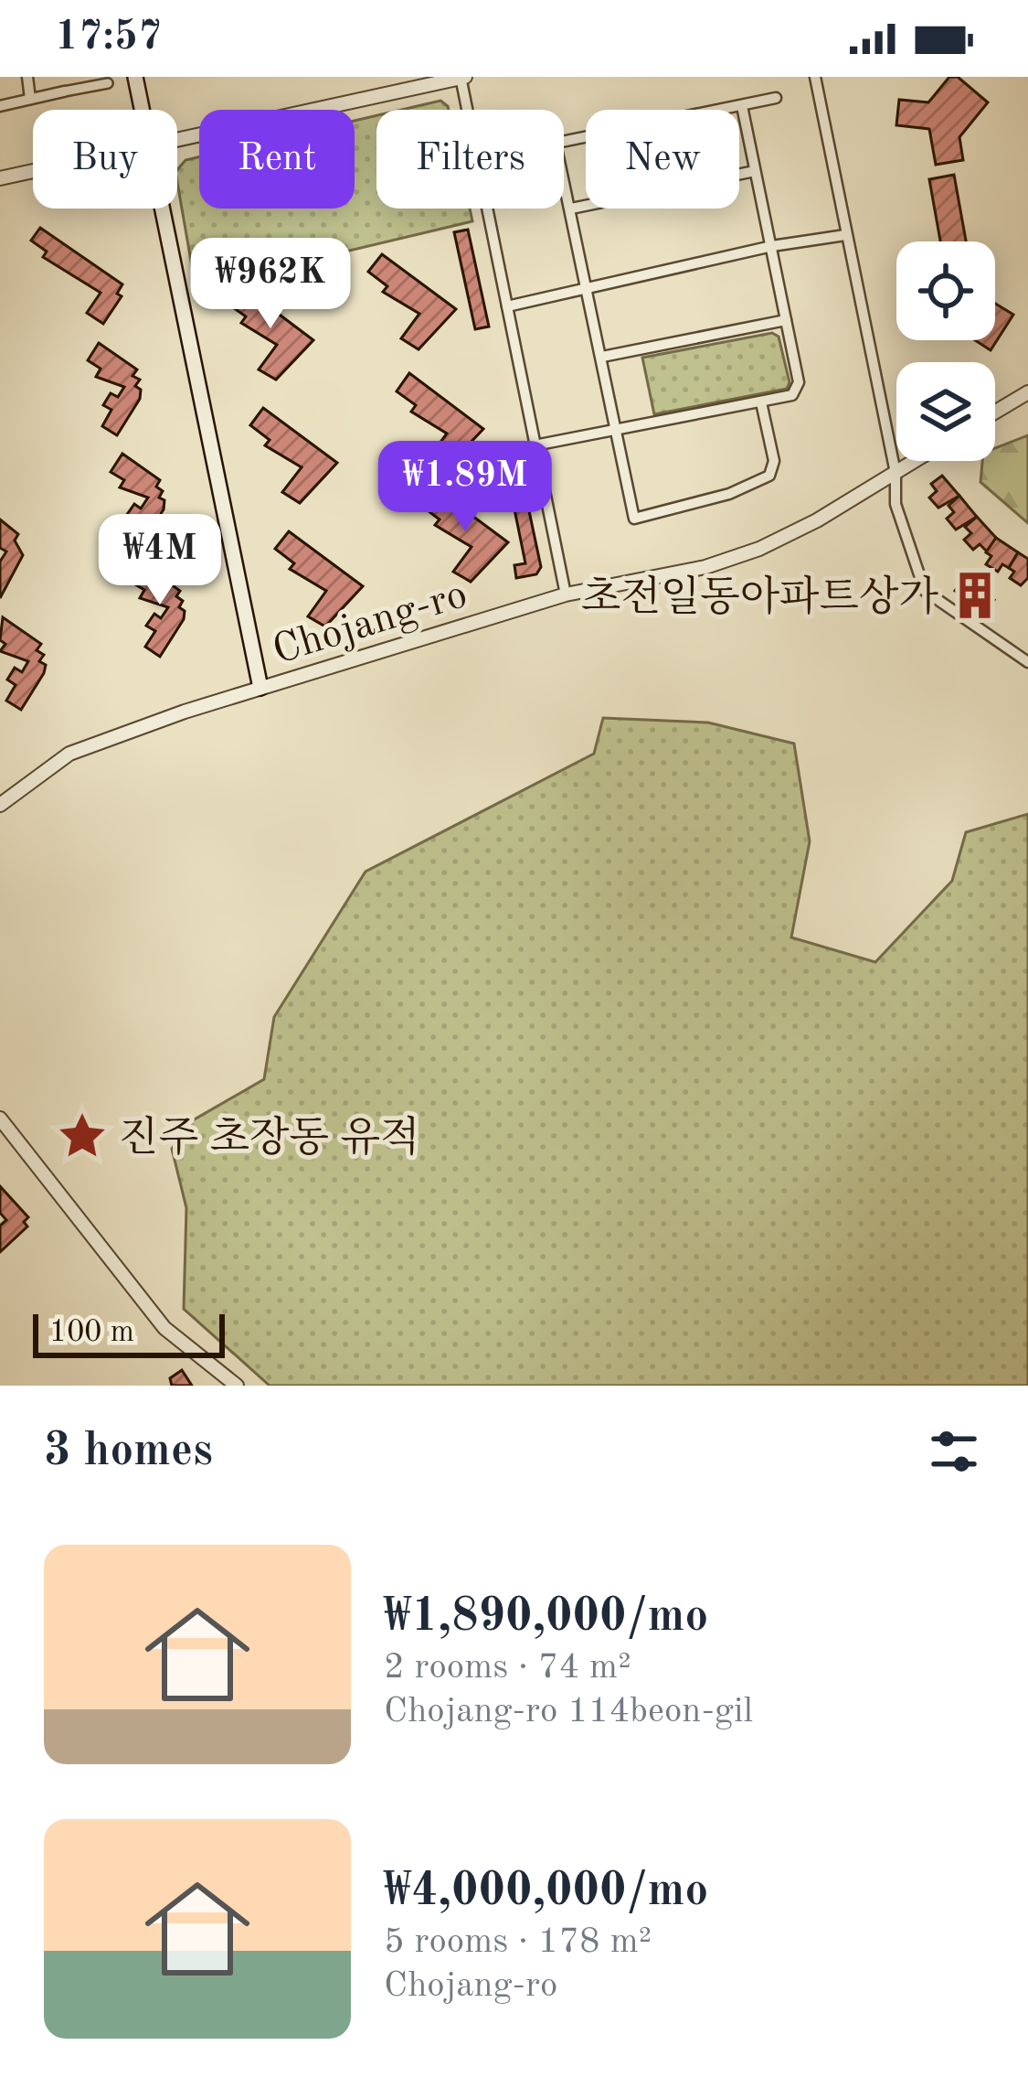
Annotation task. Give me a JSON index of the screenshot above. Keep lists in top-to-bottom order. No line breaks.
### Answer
{"streets":{"street":["Chojang-ro"]},"places":{"building":["초전일동아파트상가"],"place":["진주 초장동 유적"]},"scale_bar":"100 m","page":{"status":"17:57","chip":["Buy","Rent","Filters","New"],"price":["₩962K","₩1.89M","₩4M"],"scale":"100 m","heading":"3 homes","list":[{"name":"₩1,890,000/mo","note":"2 rooms · 74 m² · Chojang-ro 114beon-gil"},{"name":"₩4,000,000/mo","note":"5 rooms · 178 m² · Chojang-ro"}]}}
